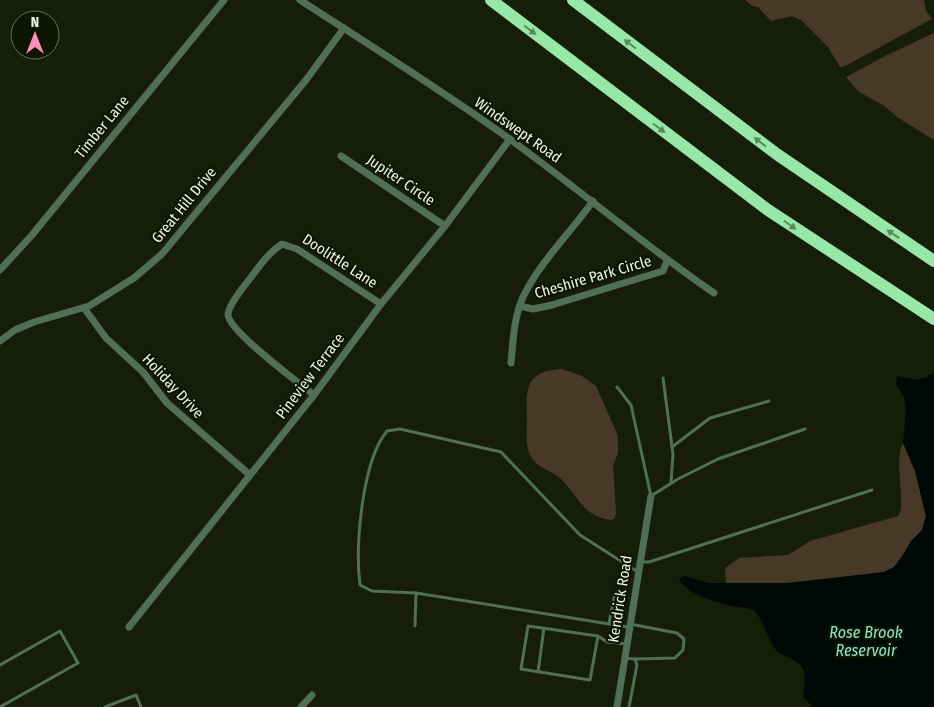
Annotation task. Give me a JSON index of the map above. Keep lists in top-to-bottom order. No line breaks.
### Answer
{"streets":{"street":["Timber Lane","Windswept Road","Jupiter Circle","Great Hill Drive","Doolittle Lane","Cheshire Park Circle","Pineview Terrace","Holiday Drive","Kendrick Road"]},"crossings":[["Windswept Road","Great Hill Drive"],["Windswept Road","Cheshire Park Circle"],["Windswept Road","Pineview Terrace"],["Jupiter Circle","Pineview Terrace"],["Great Hill Drive","Holiday Drive"],["Doolittle Lane","Pineview Terrace"],["Pineview Terrace","Holiday Drive"]],"water":["Rose Brook Reservoir"],"north":"top"}
